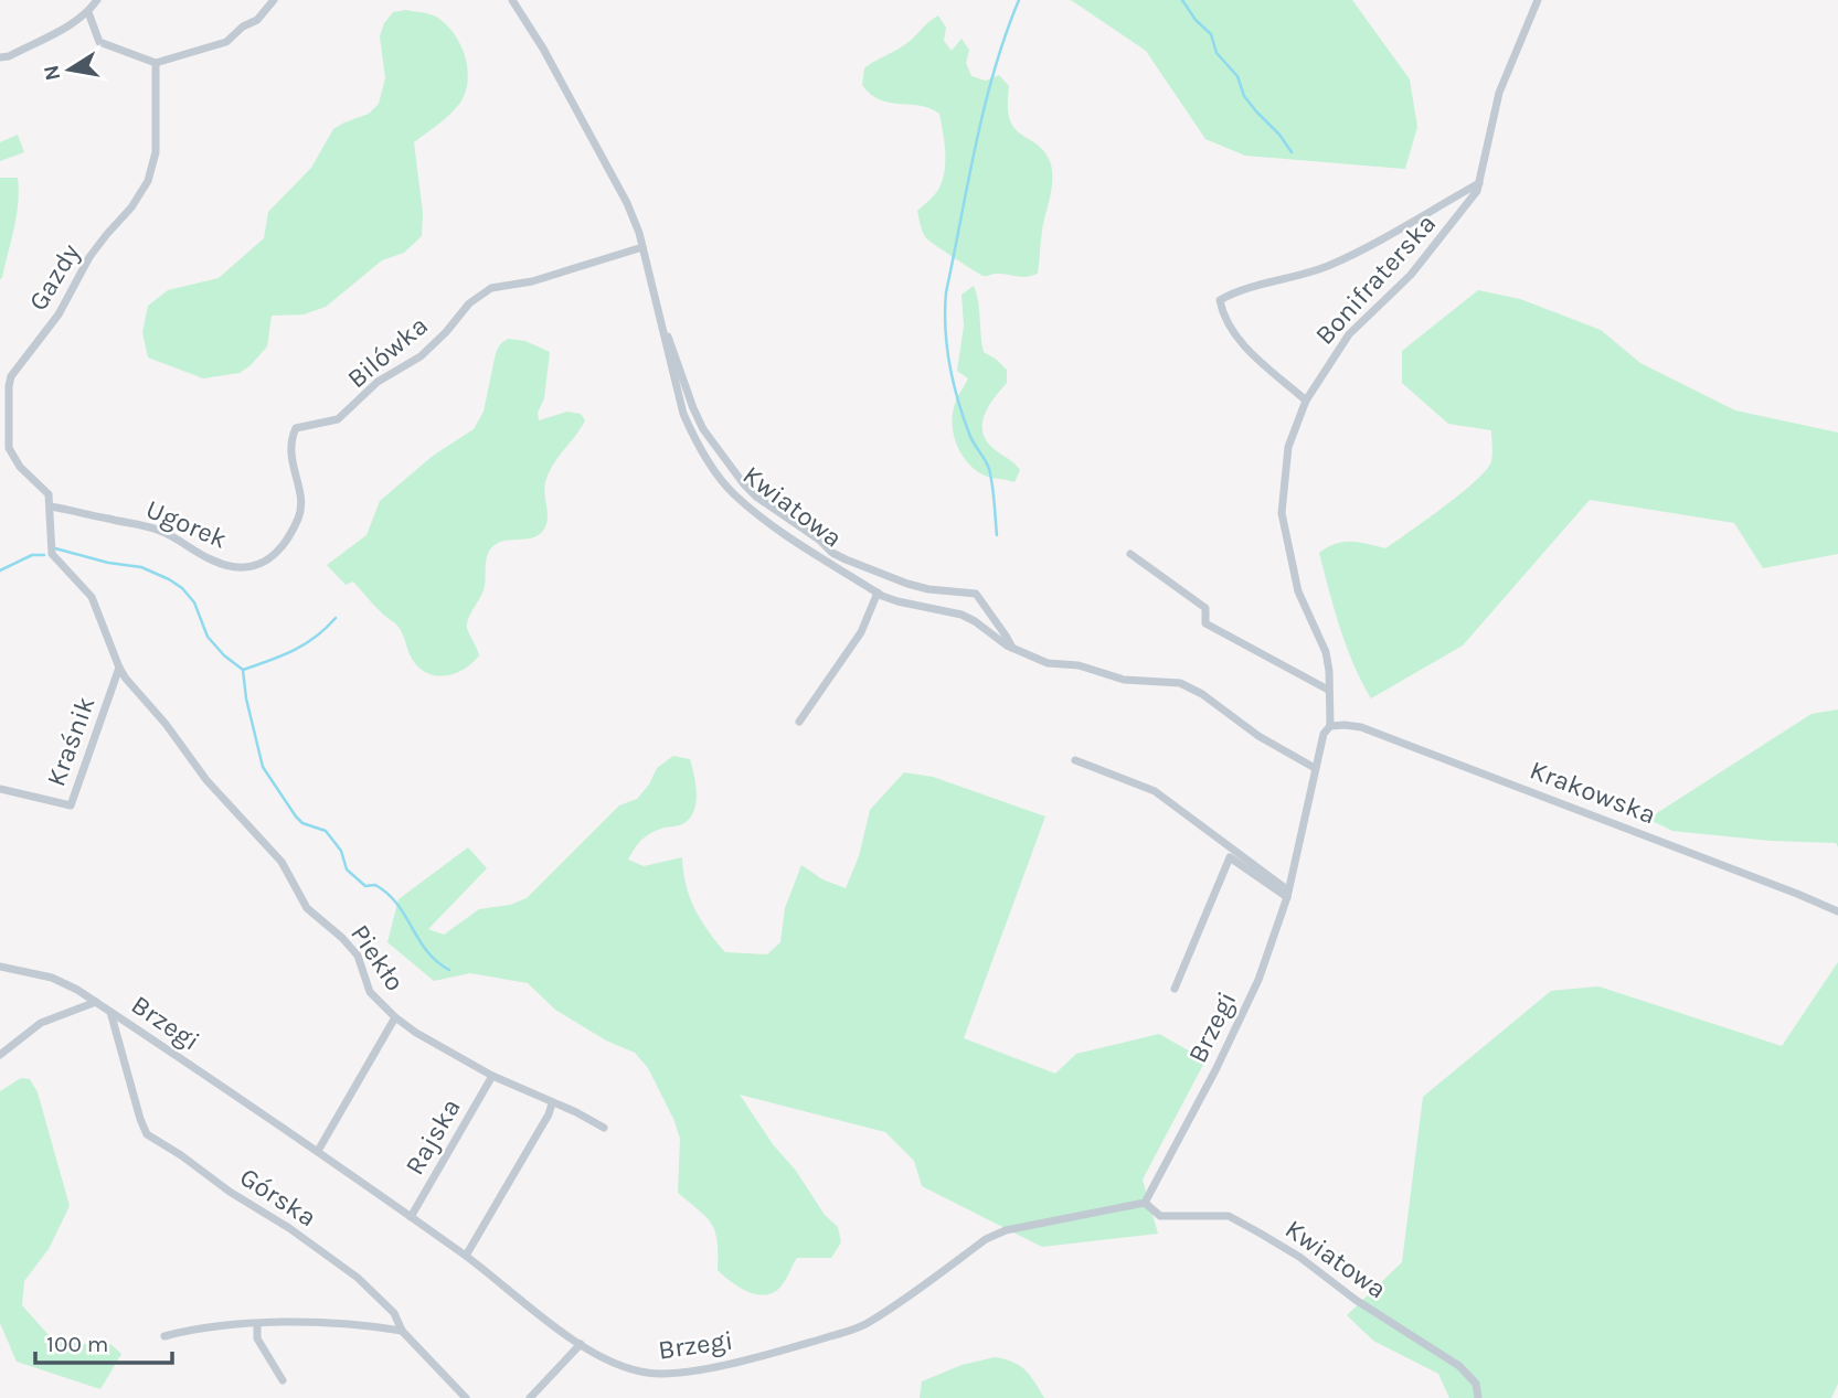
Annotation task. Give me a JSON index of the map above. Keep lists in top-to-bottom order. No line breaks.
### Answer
{"streets":{"street":["Gazdy","Bonifraterska","Bilówka","Kwiatowa","Ugorek","Kraśnik","Krakowska","Piekło","Brzegi","Rajska","Górska"]},"crossings":[["Gazdy","Ugorek"],["Bonifraterska","Krakowska"],["Bonifraterska","Brzegi"],["Bilówka","Kwiatowa"],["Bilówka","Ugorek"],["Kwiatowa","Brzegi"],["Kraśnik","Piekło"],["Krakowska","Brzegi"],["Piekło","Rajska"],["Brzegi","Rajska"],["Brzegi","Górska"]],"scale_bar":"100 m","north":"left"}
